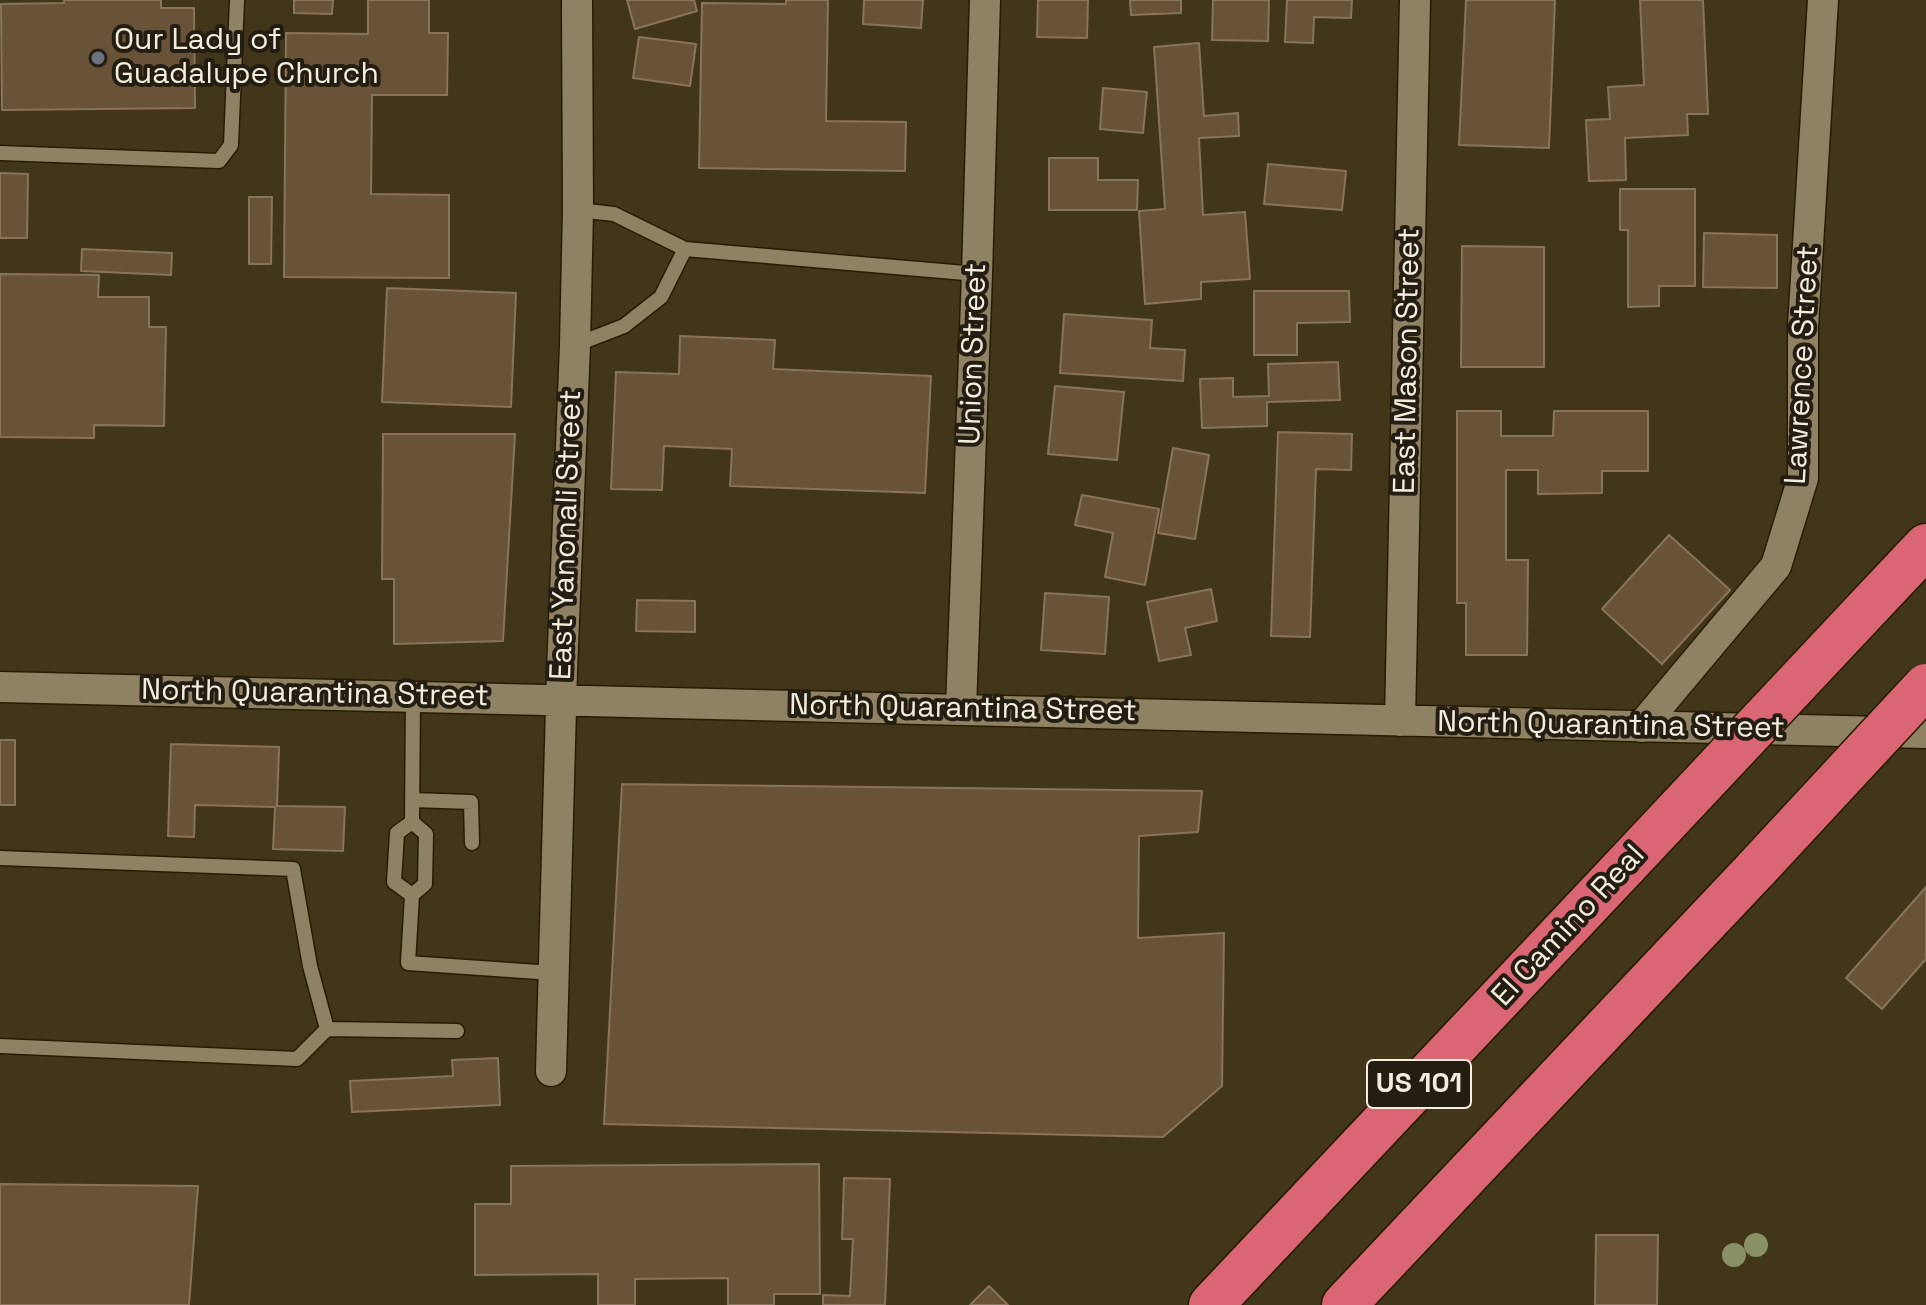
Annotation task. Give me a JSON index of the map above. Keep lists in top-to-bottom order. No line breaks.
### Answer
{"streets":{"highway":["El Camino Real","US 101"],"street":["Union Street","East Mason Street","Lawrence Street","East Yanonali Street","North Quarantina Street"]},"crossings":[["Union Street","North Quarantina Street"],["East Mason Street","North Quarantina Street"],["Lawrence Street","North Quarantina Street"],["East Yanonali Street","North Quarantina Street"]],"places":["Our Lady of Guadalupe Church"]}
